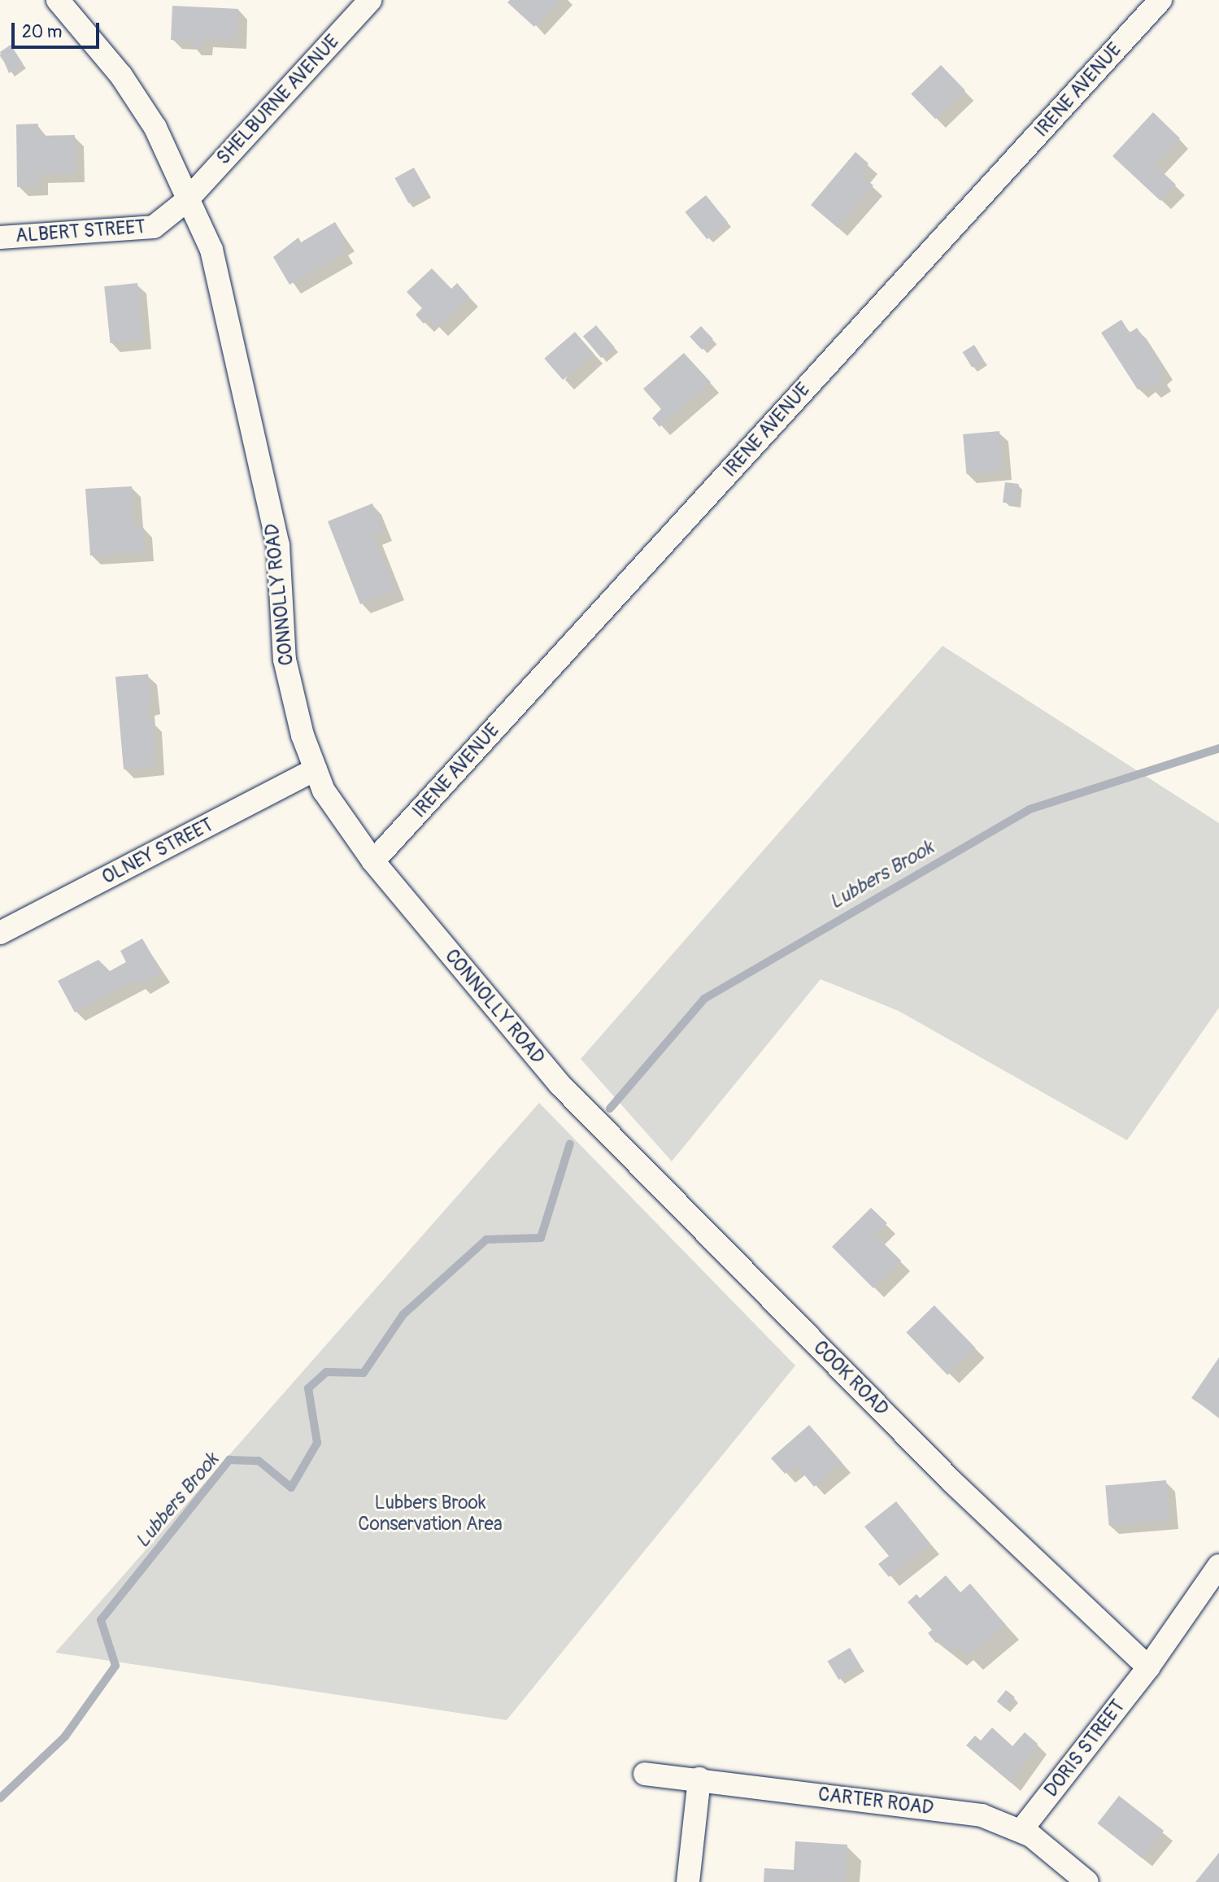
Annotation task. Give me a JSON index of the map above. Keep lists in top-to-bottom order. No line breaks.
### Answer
{"streets":{"street":["IRENE AVENUE","SHELBURNE AVENUE","ALBERT STREET","CONNOLLY ROAD","OLNEY STREET","COOK ROAD","DORIS STREET","CARTER ROAD"]},"crossings":[["IRENE AVENUE","CONNOLLY ROAD"],["SHELBURNE AVENUE","ALBERT STREET"],["SHELBURNE AVENUE","CONNOLLY ROAD"],["ALBERT STREET","CONNOLLY ROAD"],["CONNOLLY ROAD","OLNEY STREET"],["CONNOLLY ROAD","COOK ROAD"],["COOK ROAD","DORIS STREET"],["DORIS STREET","CARTER ROAD"]],"water":["Lubbers Brook"],"parks":["Lubbers Brook Conservation Area"],"scale_bar":"20 m"}
